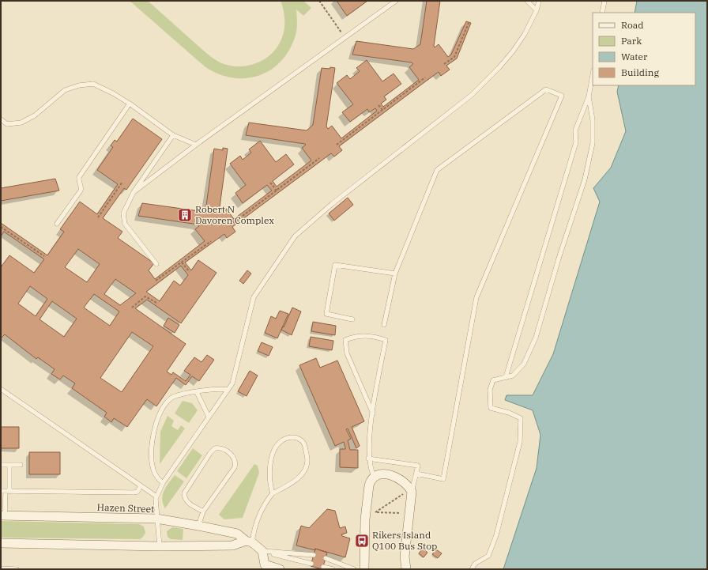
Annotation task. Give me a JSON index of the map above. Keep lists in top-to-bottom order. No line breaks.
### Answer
{"streets":{"street":["Hazen Street"]},"places":{"building":["Robert N Davoren Complex"],"bus stop":["Rikers Island Q100 Bus Stop"]},"legend":["Road","Park","Water","Building"]}
